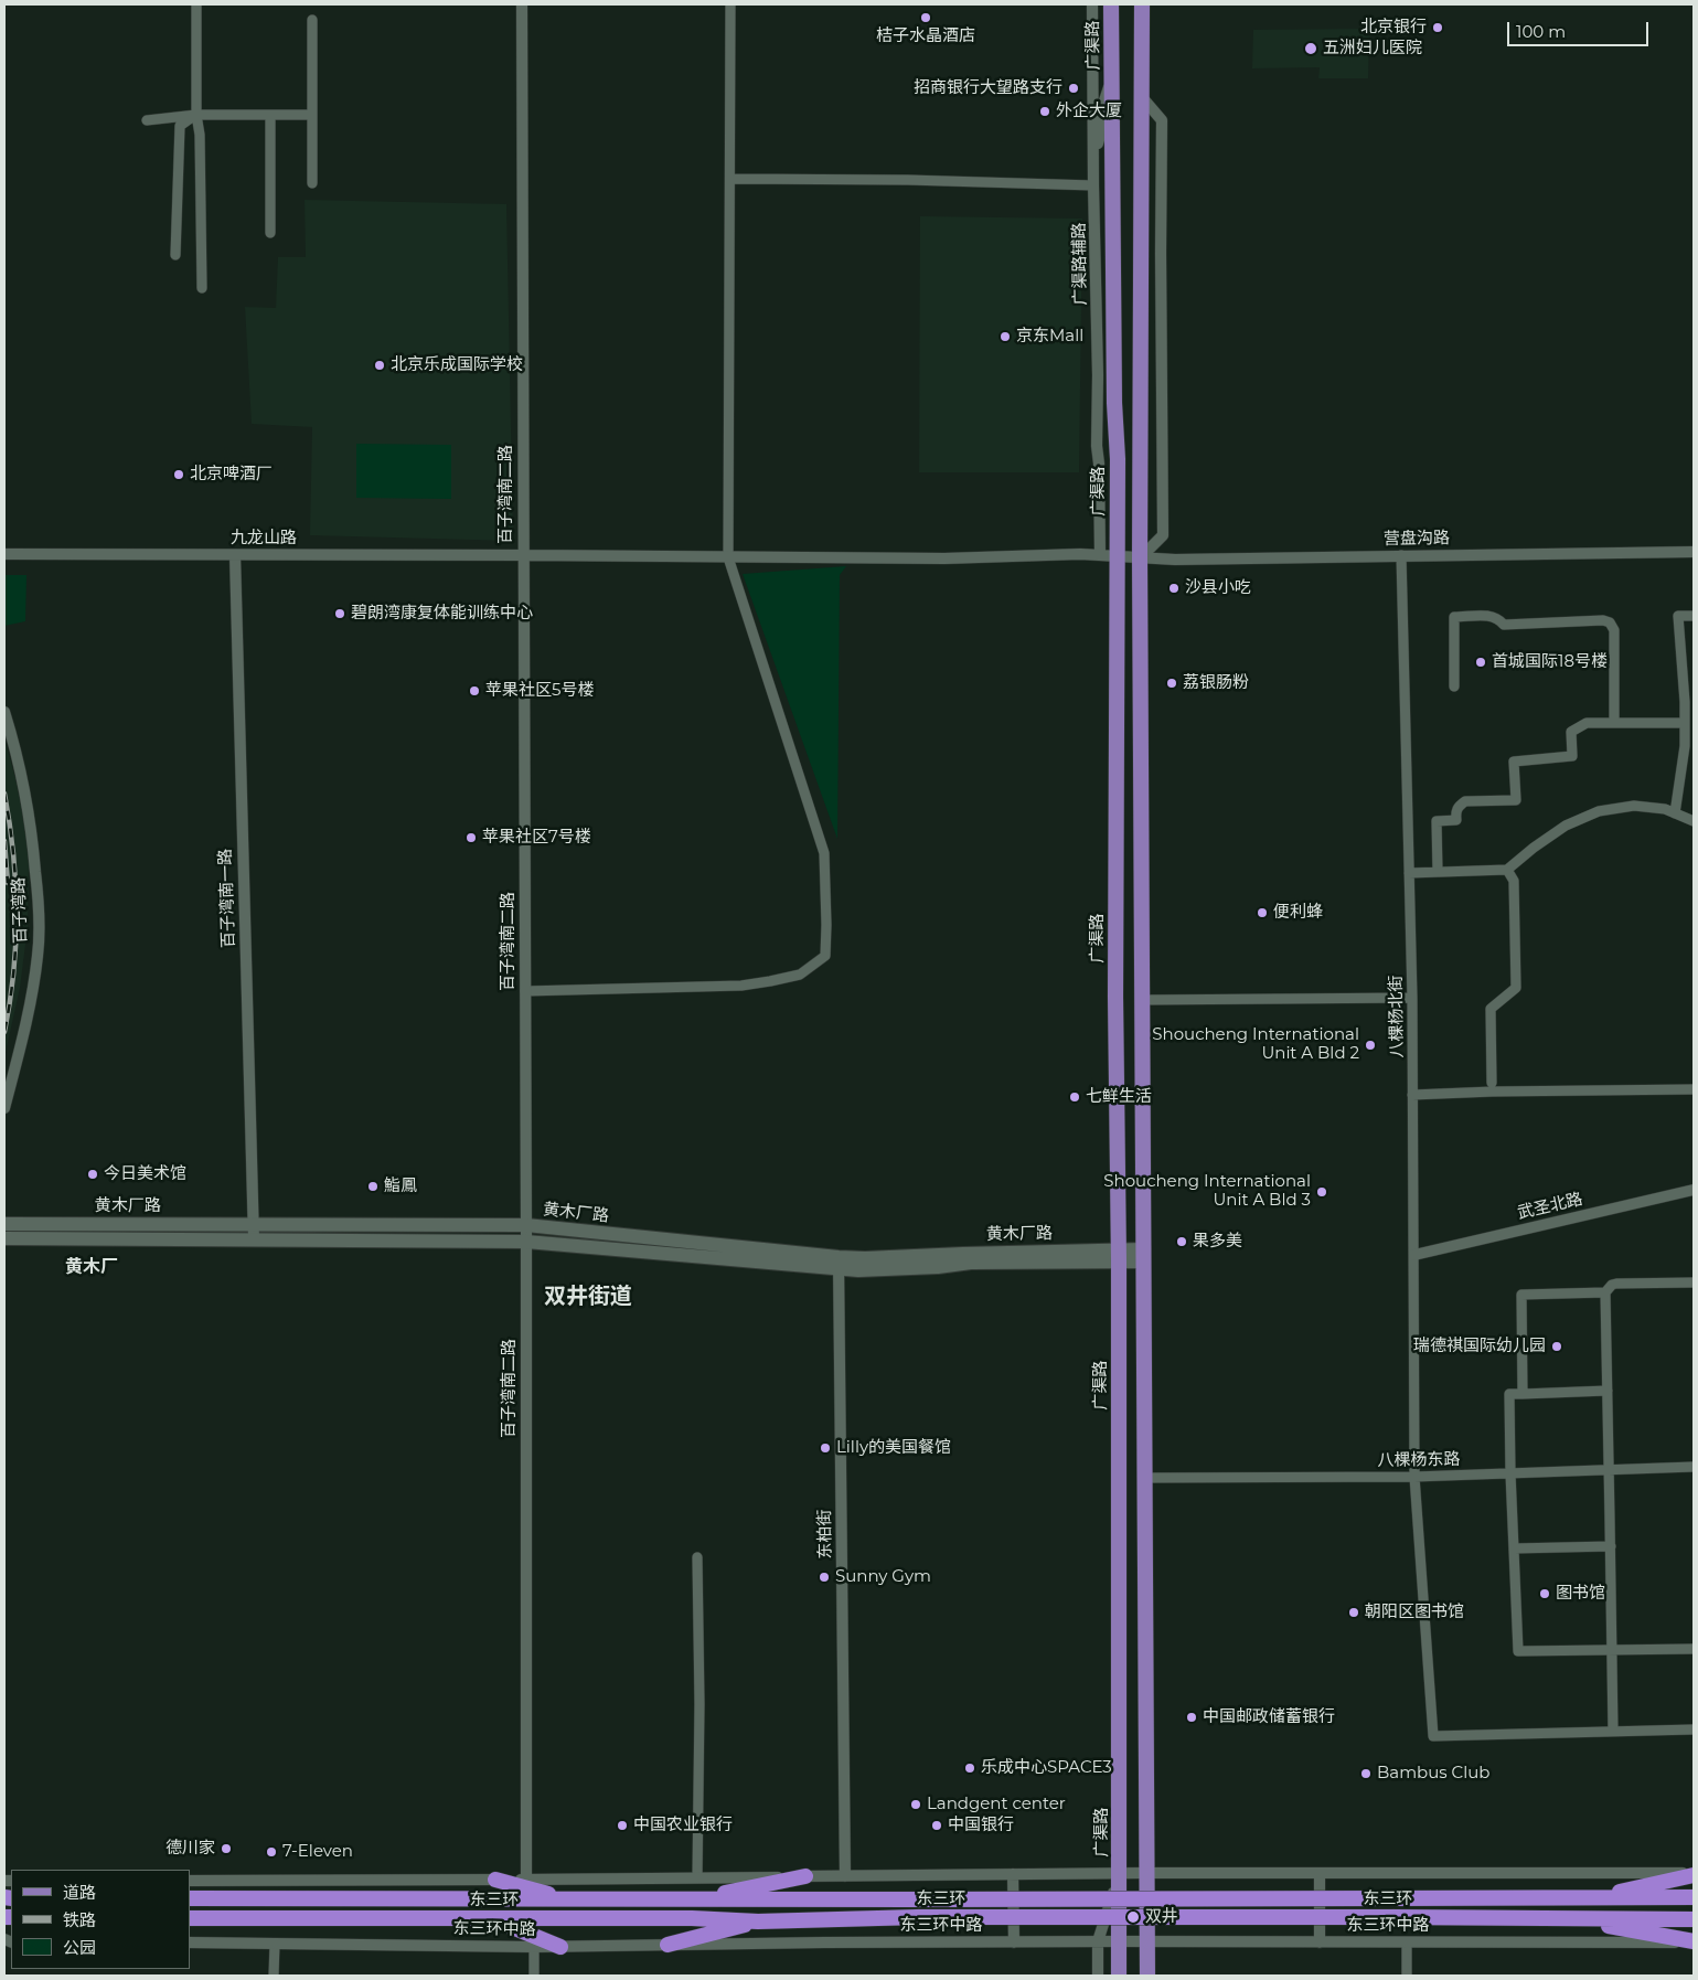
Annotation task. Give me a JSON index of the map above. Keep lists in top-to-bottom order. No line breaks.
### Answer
{"streets":{"highway":["东三环"],"main road":["广渠路","黄木厂路"],"street":["广渠路辅路","百子湾南二路","九龙山路","营盘沟路","百子湾南一路","百子湾路","八棵杨北街","武圣北路","八棵杨东路","东柏街","东三环中路"]},"crossings":[["广渠路","营盘沟路"],["广渠路","黄木厂路"],["广渠路","东三环中路"],["广渠路辅路","营盘沟路"],["百子湾南二路","九龙山路"],["百子湾南二路","黄木厂路"],["九龙山路","营盘沟路"],["九龙山路","百子湾南一路"],["营盘沟路","八棵杨北街"],["百子湾南一路","黄木厂路"],["八棵杨北街","武圣北路"],["八棵杨北街","八棵杨东路"],["黄木厂路","东柏街"]],"districts":["黄木厂","双井街道"],"places":["桔子水晶酒店","北京银行","五洲妇儿医院","招商银行大望路支行","外企大厦","京东Mall","北京乐成国际学校","北京啤酒厂","沙县小吃","碧朗湾康复体能训练中心","首城国际18号楼","荔银肠粉","苹果社区5号楼","苹果社区7号楼","便利蜂","Shoucheng International Unit A Bld 2","七鲜生活","今日美术馆","鮨鳳","Shoucheng International Unit A Bld 3","果多美","瑞德祺国际幼儿园","Lilly的美国餐馆","Sunny Gym","图书馆","朝阳区图书馆","中国邮政储蓄银行","乐成中心SPACE3","Bambus Club","Landgent center","中国农业银行","中国银行","德川家","7-Eleven","双井"],"legend":["道路","铁路","公园"],"scale_bar":"100 m"}
